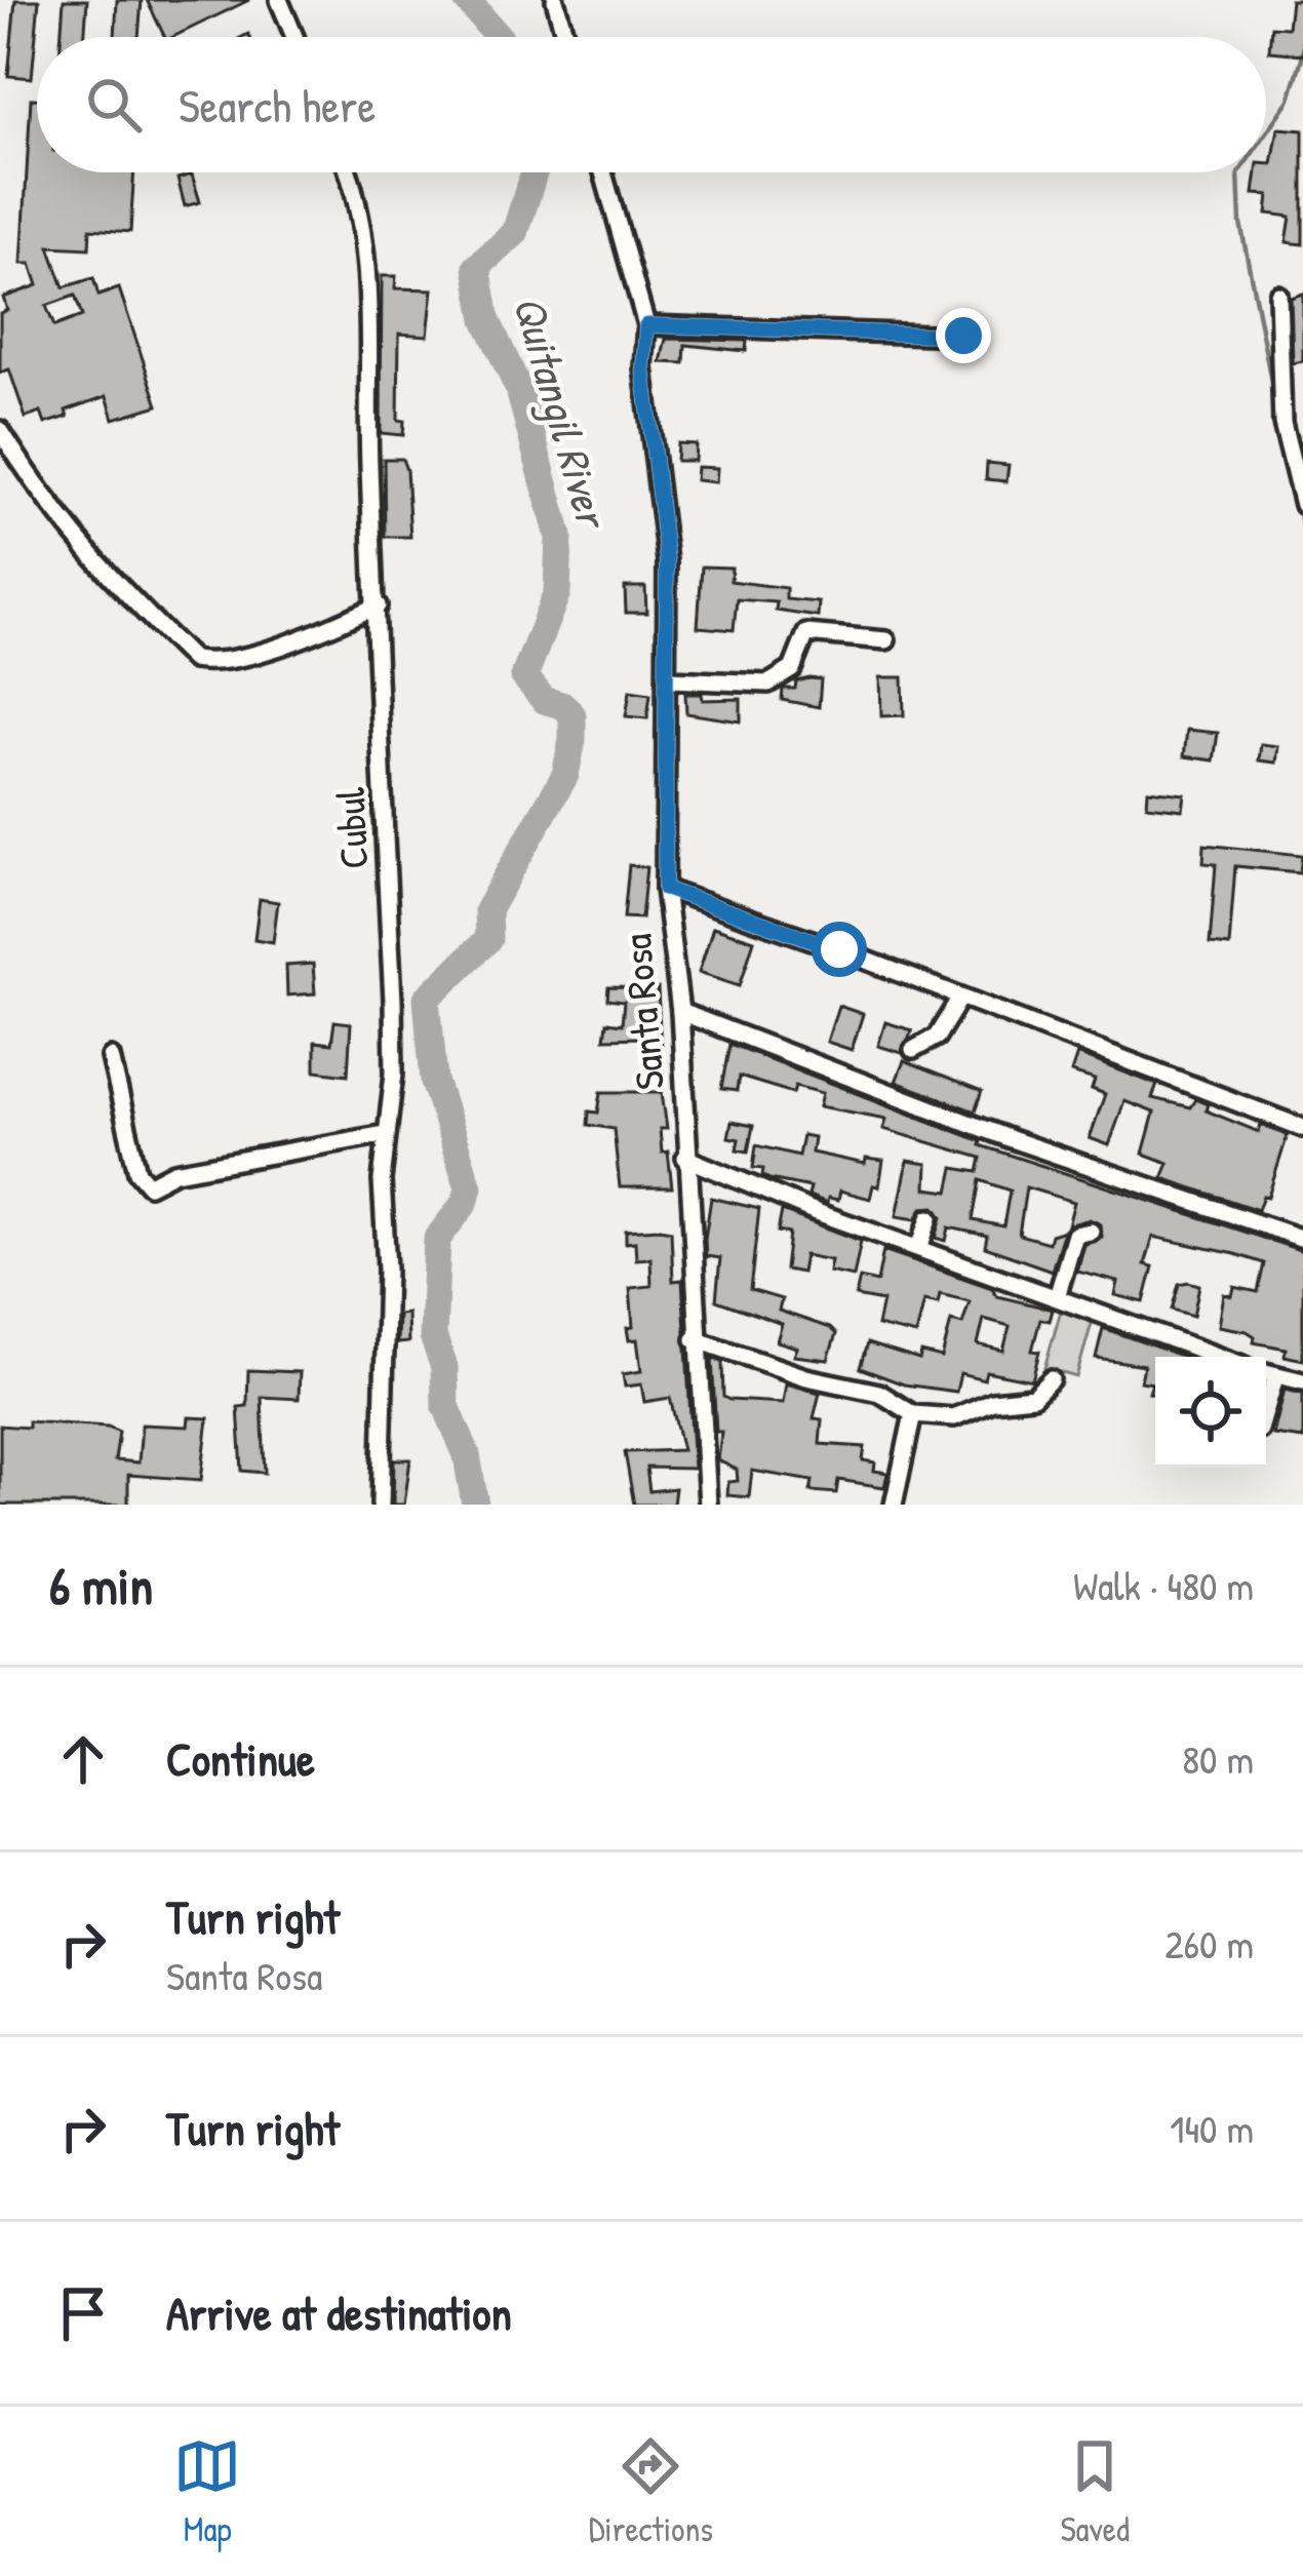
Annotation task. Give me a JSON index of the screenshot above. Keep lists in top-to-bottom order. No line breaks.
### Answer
{"streets":{"street":["Cubul","Santa Rosa"]},"water":["Quitangil River"],"page":{"search":"Search here","heading":["6 min","Walk · 480 m"],"list":[["Continue","80 m"],["Turn right","Santa Rosa","260 m"],["Turn right","140 m"],"Arrive at destination"],"nav":["Map","Directions","Saved"]}}
